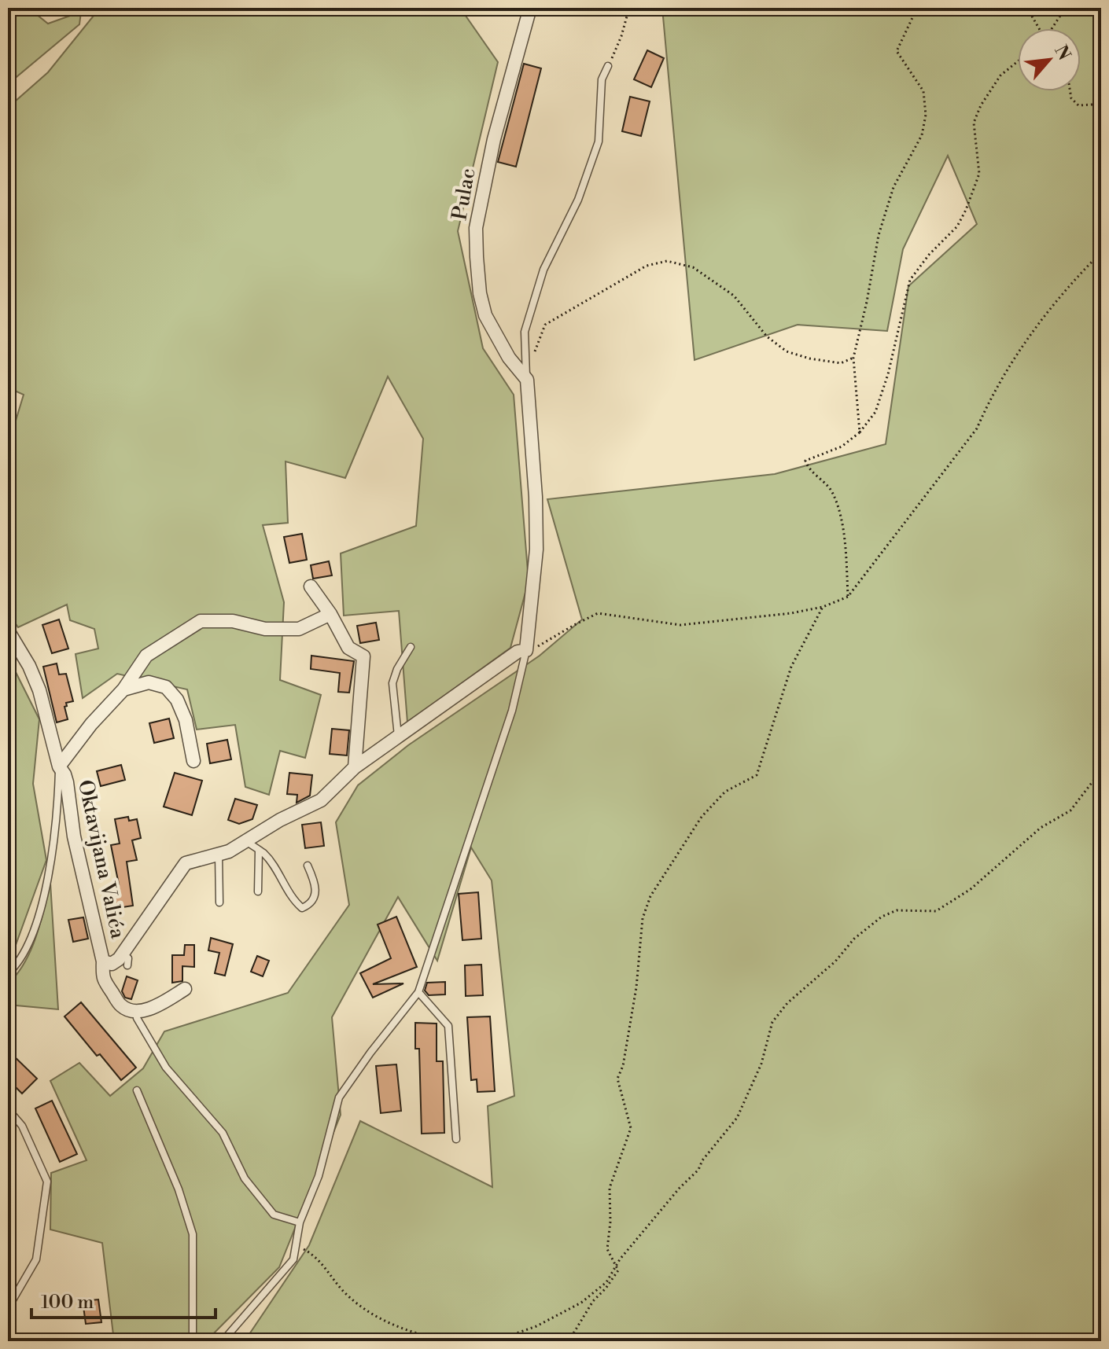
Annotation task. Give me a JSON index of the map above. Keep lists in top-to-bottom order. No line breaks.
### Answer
{"streets":{"street":["Pulac","Oktavijana Valića"]},"scale_bar":"100 m","north":"top right"}
